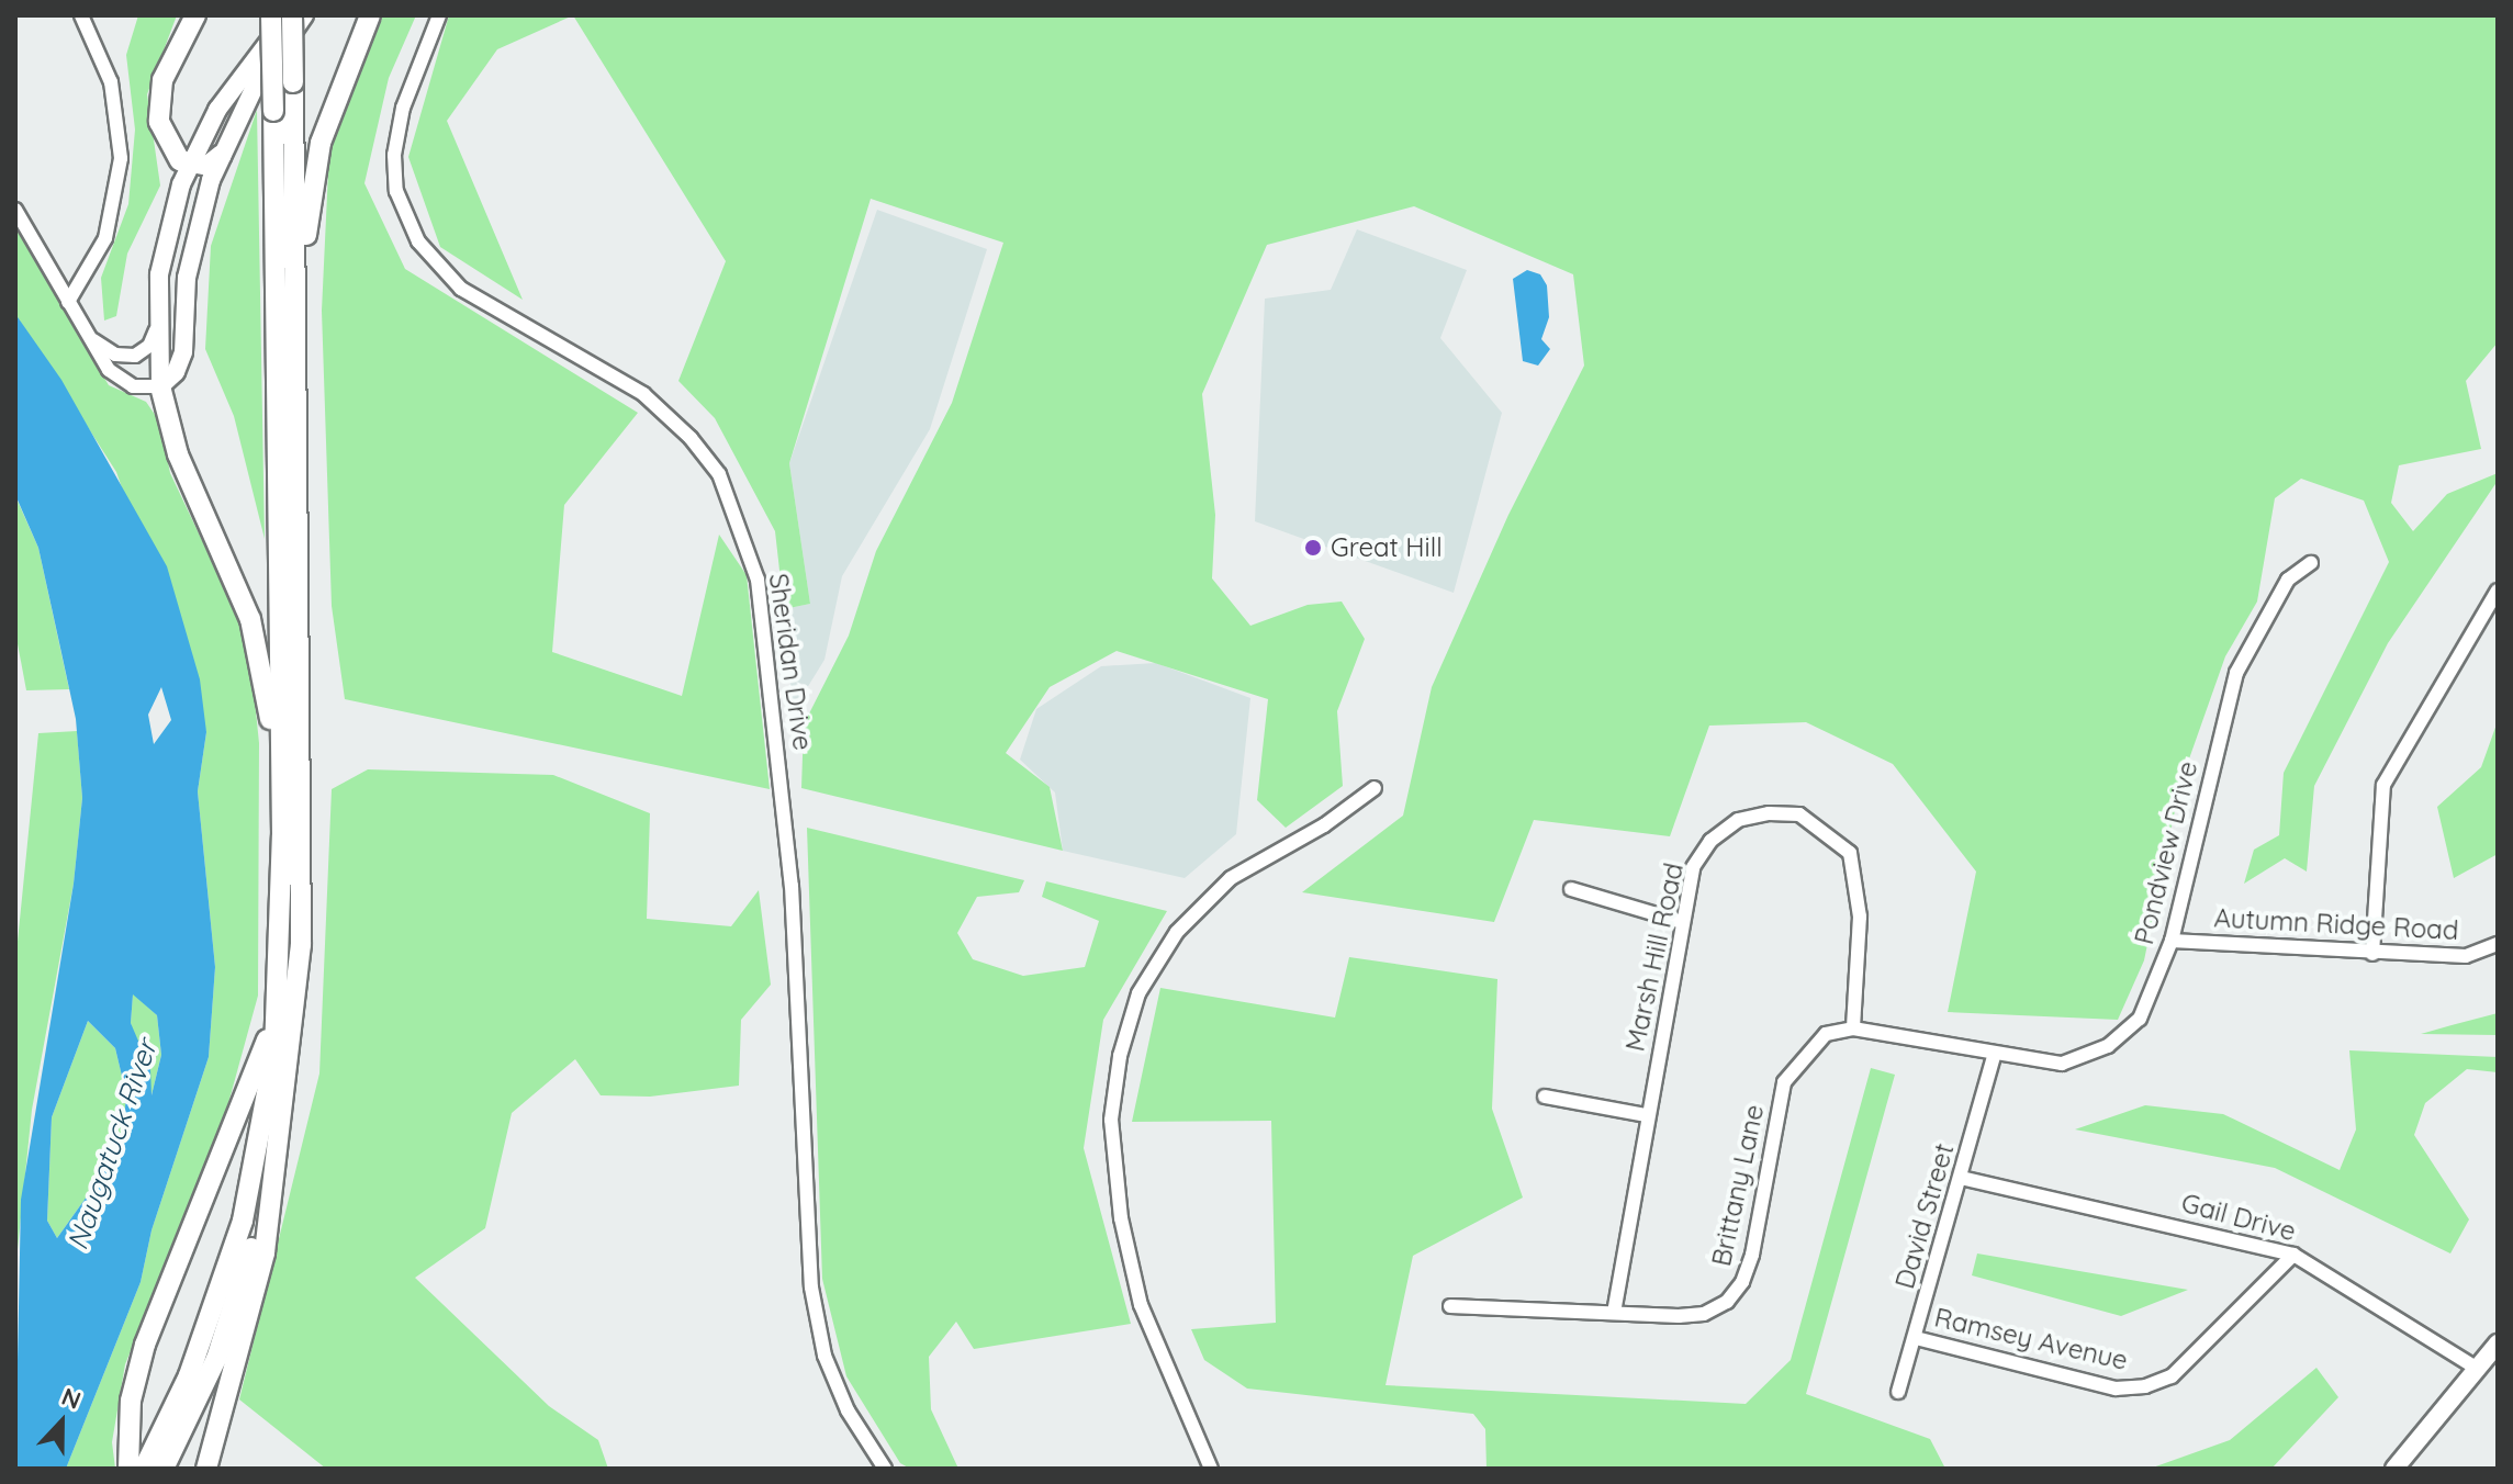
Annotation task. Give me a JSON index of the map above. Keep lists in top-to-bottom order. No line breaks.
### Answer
{"streets":{"street":["Sheridan Drive","Pondview Drive","Autumn Ridge Road","Marsh Hill Road","Brittany Lane","David Street","Gail Drive","Ramsey Avenue"]},"crossings":[["Pondview Drive","Autumn Ridge Road"],["Pondview Drive","David Street"],["Marsh Hill Road","Brittany Lane"],["David Street","Gail Drive"],["David Street","Ramsey Avenue"],["Gail Drive","Ramsey Avenue"]],"water":["Naugatuck River"],"places":["Great Hill"],"north":"top"}
